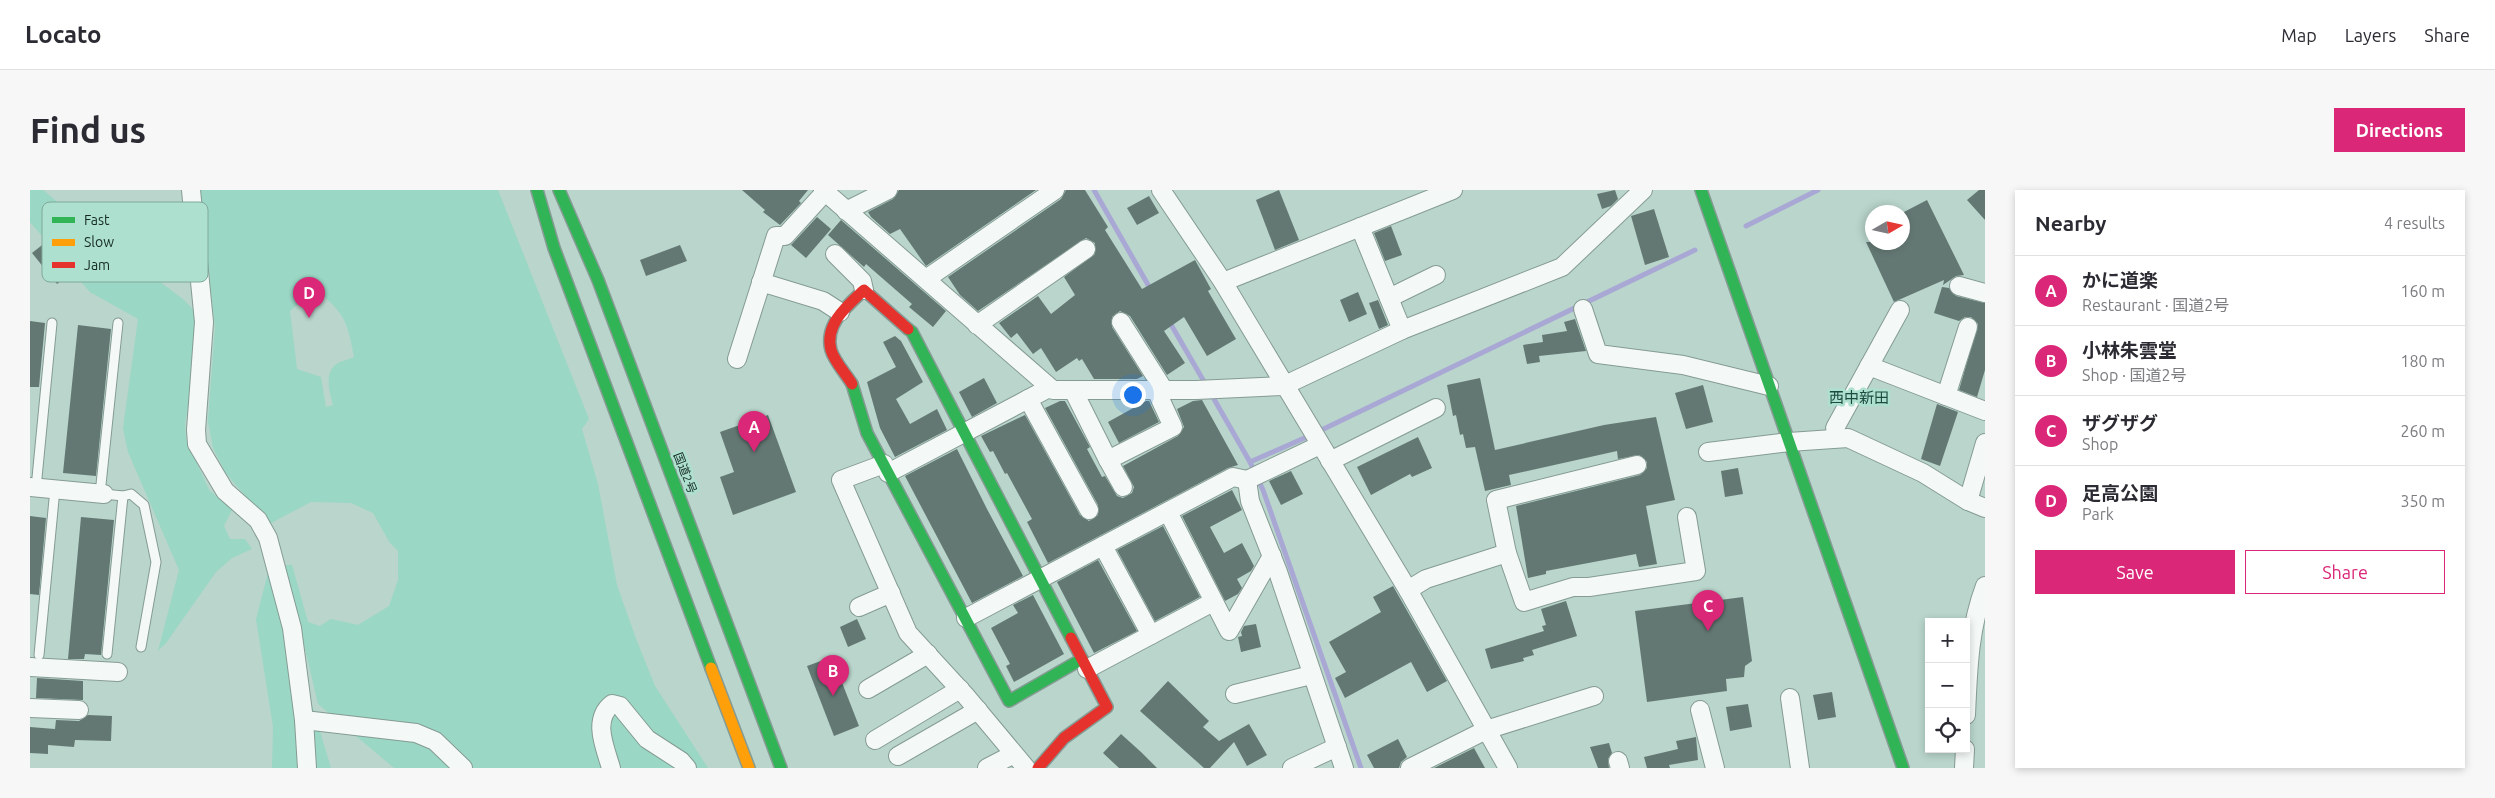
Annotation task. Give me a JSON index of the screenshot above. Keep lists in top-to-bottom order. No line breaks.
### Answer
{"streets":{"main road":["国道2号"]},"districts":["西中新田"],"legend":["Fast","Slow","Jam"],"north":"right","page":{"header":"Locato","nav":["Map","Layers","Share"],"buttons":["Directions",["Save","Share"]],"title":"Find us","heading":["Nearby","4 results"],"list":[{"mark":"A","name":"かに道楽","note":"Restaurant · 国道2号","value":"160 m"},{"mark":"B","name":"小林朱雲堂","note":"Shop · 国道2号","value":"180 m"},{"mark":"C","name":"ザグザグ","note":"Shop","value":"260 m"},{"mark":"D","name":"足高公園","note":"Park","value":"350 m"}],"pins":["D","A","C","B"],"map_buttons":["+","−"]}}
